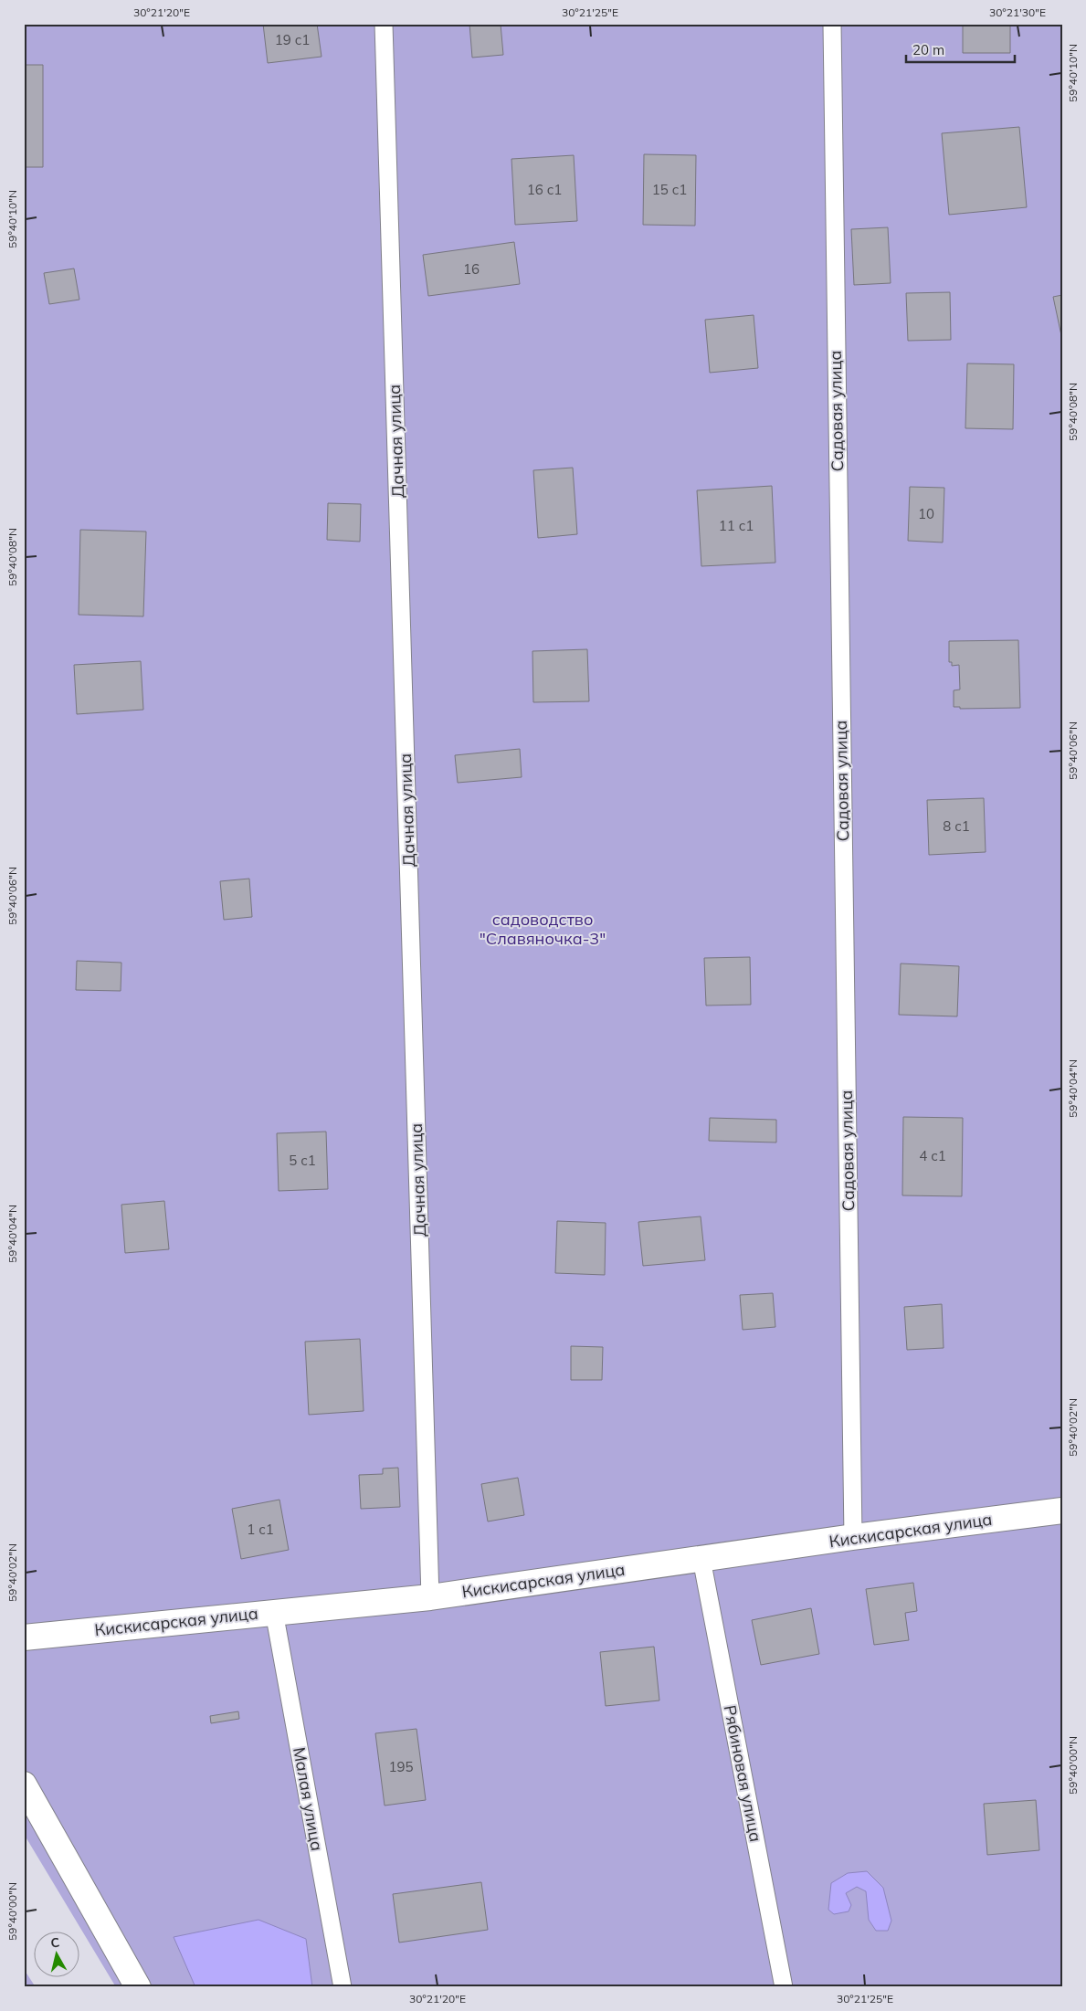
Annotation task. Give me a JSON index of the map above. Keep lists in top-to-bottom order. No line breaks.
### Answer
{"streets":{"street":["Кискисарская улица"],"lane":["Садовая улица","Дачная улица","Рябиновая улица","Малая улица"]},"crossings":[["Садовая улица","Кискисарская улица"],["Дачная улица","Кискисарская улица"],["Кискисарская улица","Рябиновая улица"],["Кискисарская улица","Малая улица"]],"parks":["садоводство \"Славяночка-3\""],"house_numbers":["19 с1","16 с1","15 с1","16","10","11 с1","8 с1","4 с1","5 с1","1 с1","195"],"scale_bar":"20 m","north":"top","coordinates":["30°21'20\"E","30°21'25\"E","30°21'30\"E","59°40'10\"N","59°40'08\"N","59°40'06\"N","59°40'04\"N","59°40'02\"N","59°40'00\"N"]}
